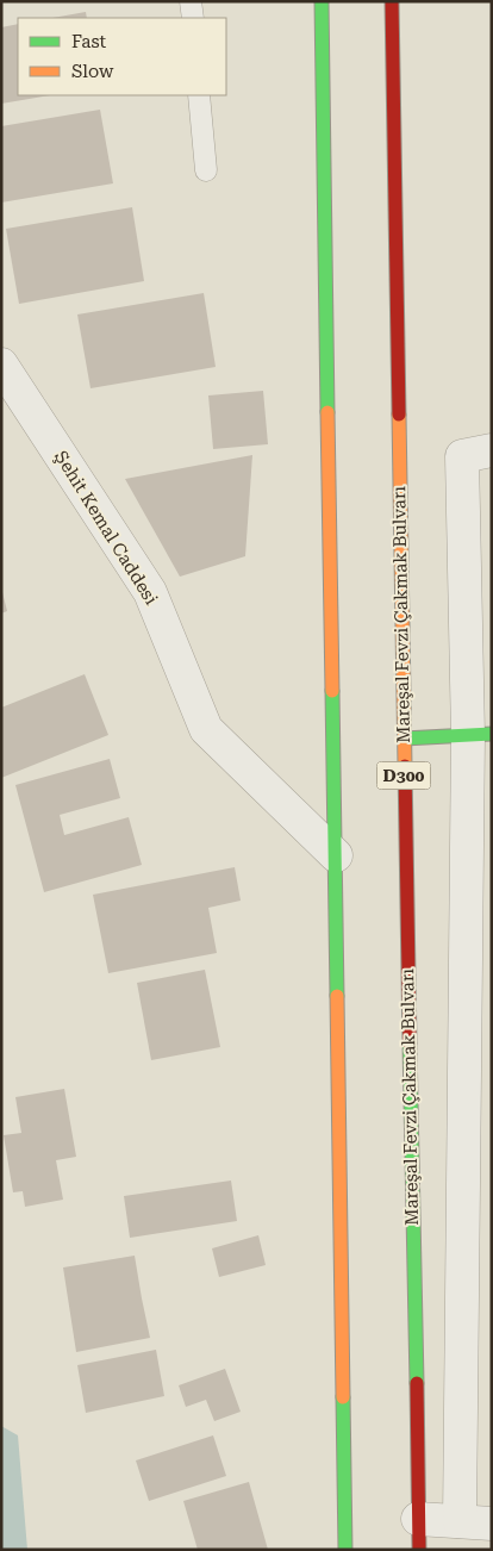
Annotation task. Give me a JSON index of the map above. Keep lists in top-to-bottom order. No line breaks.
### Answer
{"streets":{"main road":["Mareşal Fevzi Çakmak Bulvarı","D300"],"street":["Şehit Kemal Caddesi"]},"legend":["Fast","Slow"]}
